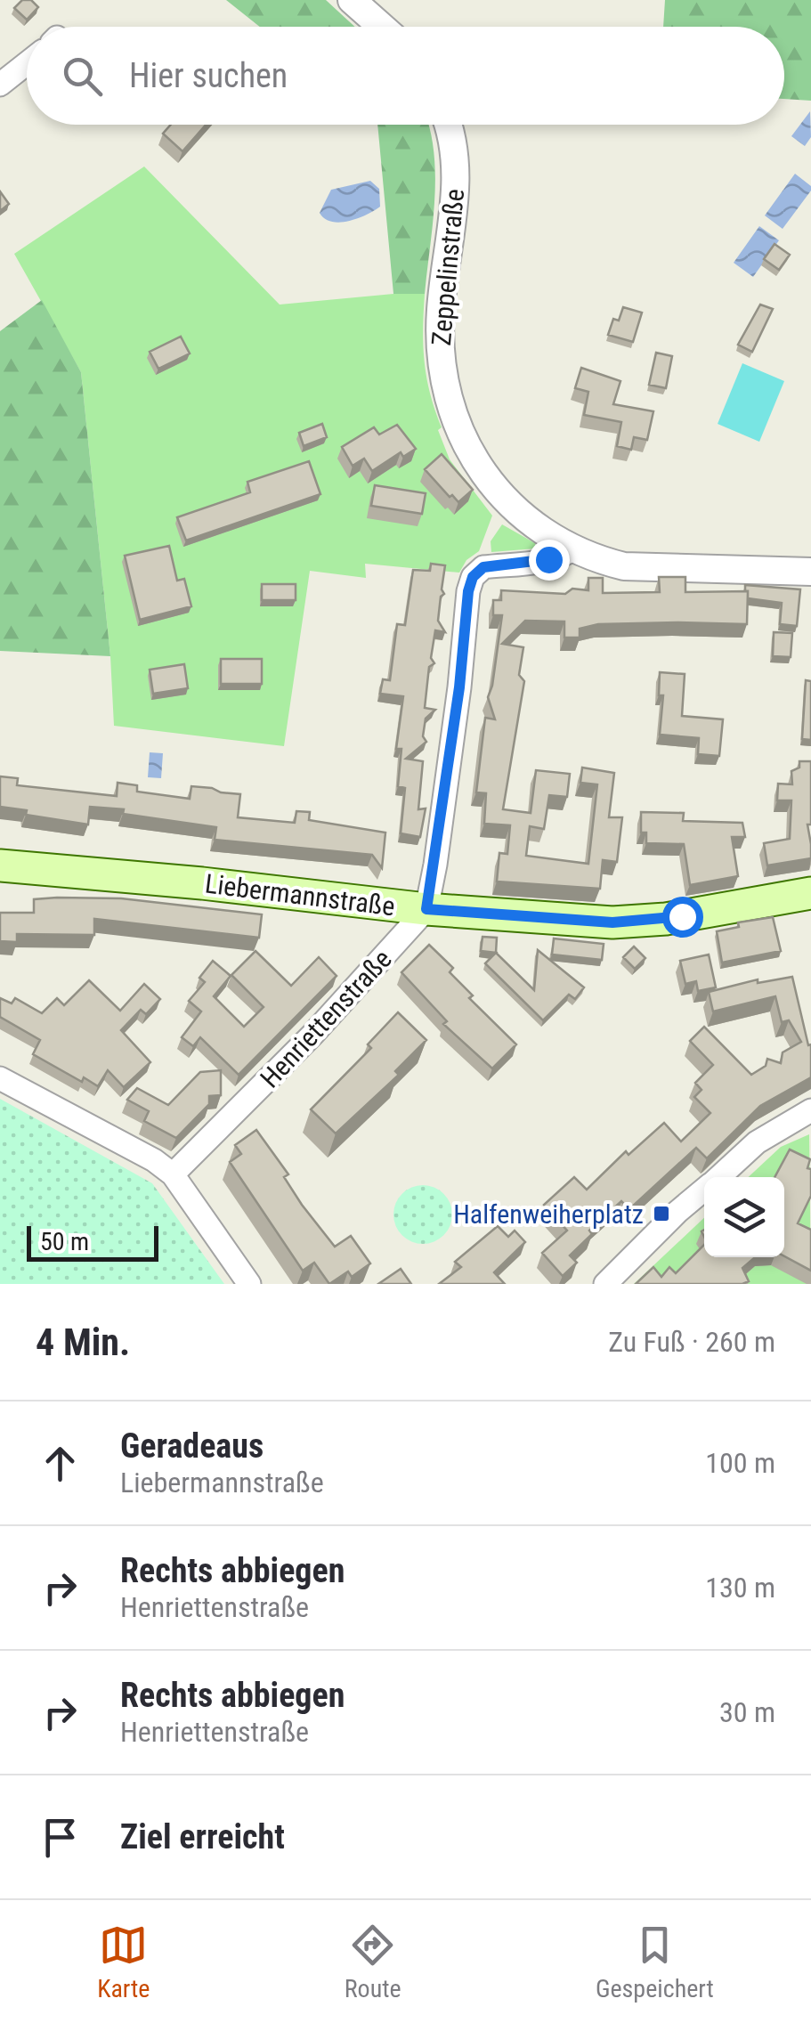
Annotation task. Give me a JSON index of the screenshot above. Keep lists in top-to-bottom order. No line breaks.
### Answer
{"streets":{"main road":["Liebermannstraße"],"street":["Zeppelinstraße","Henriettenstraße"]},"crossings":[["Liebermannstraße","Henriettenstraße"]],"places":{"transit":["Halfenweiherplatz"]},"scale_bar":"50 m","page":{"search":"Hier suchen","scale":"50 m","heading":["4 Min.","Zu Fuß · 260 m"],"list":[["Geradeaus","Liebermannstraße","100 m"],["Rechts abbiegen","Henriettenstraße","130 m"],["Rechts abbiegen","Henriettenstraße","30 m"],"Ziel erreicht"],"nav":["Karte","Route","Gespeichert"]}}
